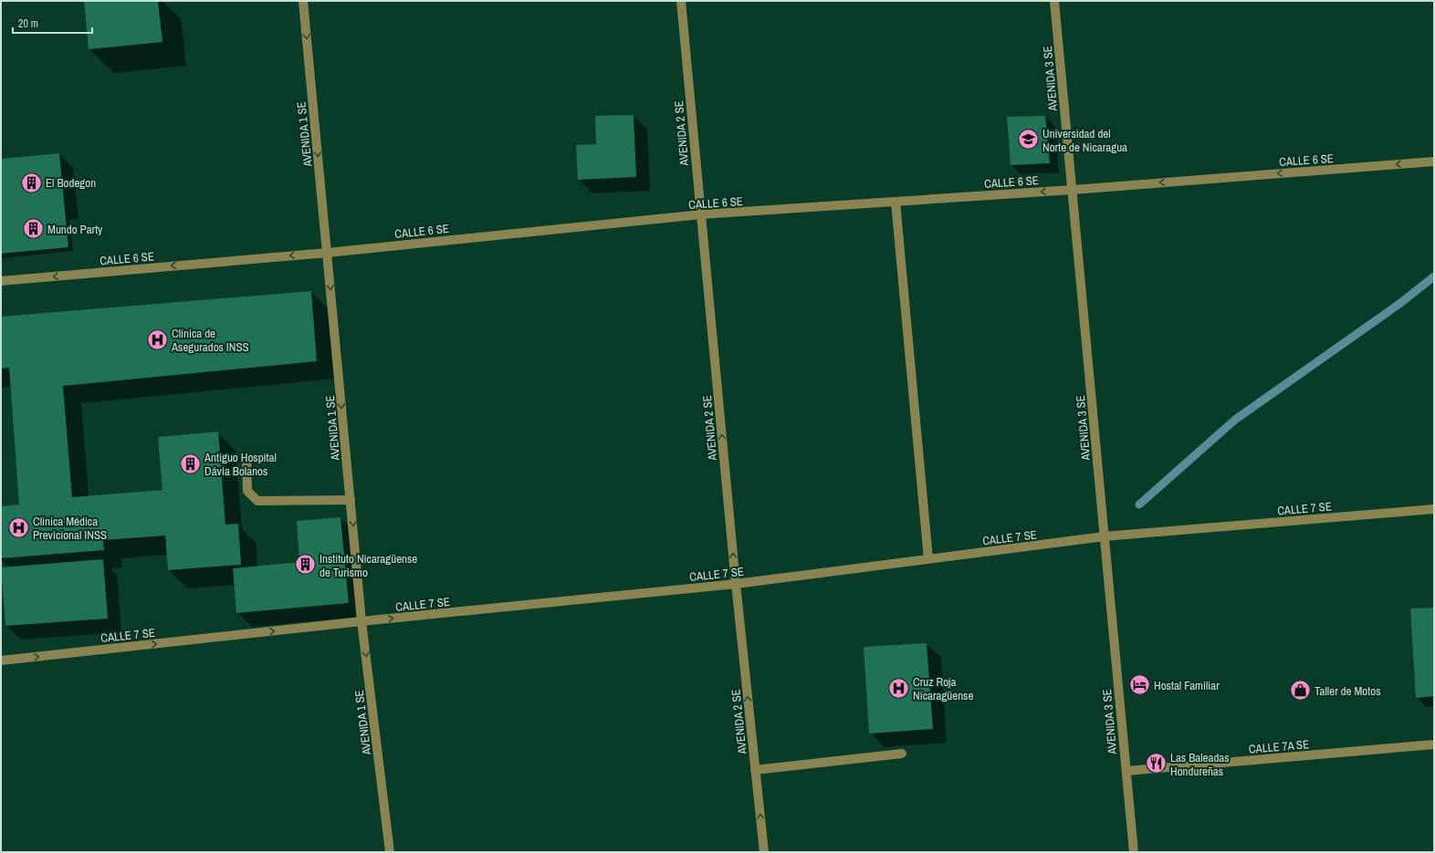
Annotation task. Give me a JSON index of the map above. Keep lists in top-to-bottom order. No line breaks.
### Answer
{"streets":{"street":["AVENIDA 3 SE","AVENIDA 2 SE","AVENIDA 1 SE","CALLE 6 SE","CALLE 7 SE","CALLE 7A SE"]},"crossings":[["AVENIDA 3 SE","CALLE 6 SE"],["AVENIDA 3 SE","CALLE 7 SE"],["AVENIDA 3 SE","CALLE 7A SE"],["AVENIDA 2 SE","CALLE 6 SE"],["AVENIDA 2 SE","CALLE 7 SE"],["AVENIDA 1 SE","CALLE 6 SE"],["AVENIDA 1 SE","CALLE 7 SE"]],"one_way":["AVENIDA 2 SE","AVENIDA 1 SE","CALLE 6 SE","CALLE 7 SE"],"places":{"school or university":["Universidad del Norte de Nicaragua"],"building":["El Bodegon","Mundo Party","Antiguo Hospital Dávia Bolanos","Instituto Nicaragüense de Turismo"],"hospital":["Clínica de Asegurados INSS","Clínica Médica Previcional INSS","Cruz Roja Nicaragüense"],"hotel":["Hostal Familiar"],"shop":["Taller de Motos"],"restaurant":["Las Baleadas Hondureñas"]},"scale_bar":"20 m"}
